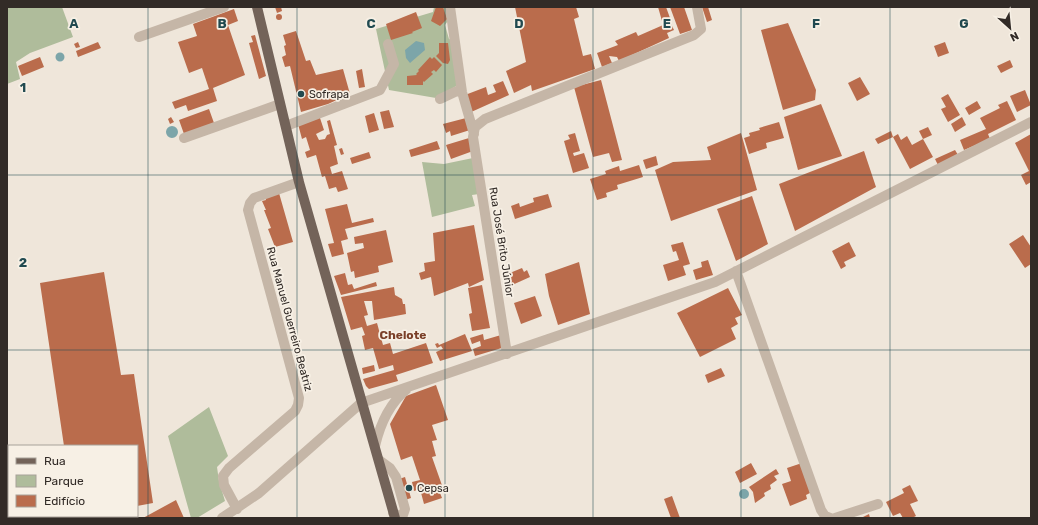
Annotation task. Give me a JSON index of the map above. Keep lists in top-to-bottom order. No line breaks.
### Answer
{"streets":{"street":["Rua José Brito Júnior","Rua Manuel Guerreiro Beatriz"]},"districts":["Chelote"],"places":["Sofrapa","Cepsa"],"legend":["Rua","Parque","Edifício"],"north":"bottom right","grid":{"columns":["A","B","C","D","E","F","G"],"rows":["1","2"]}}
